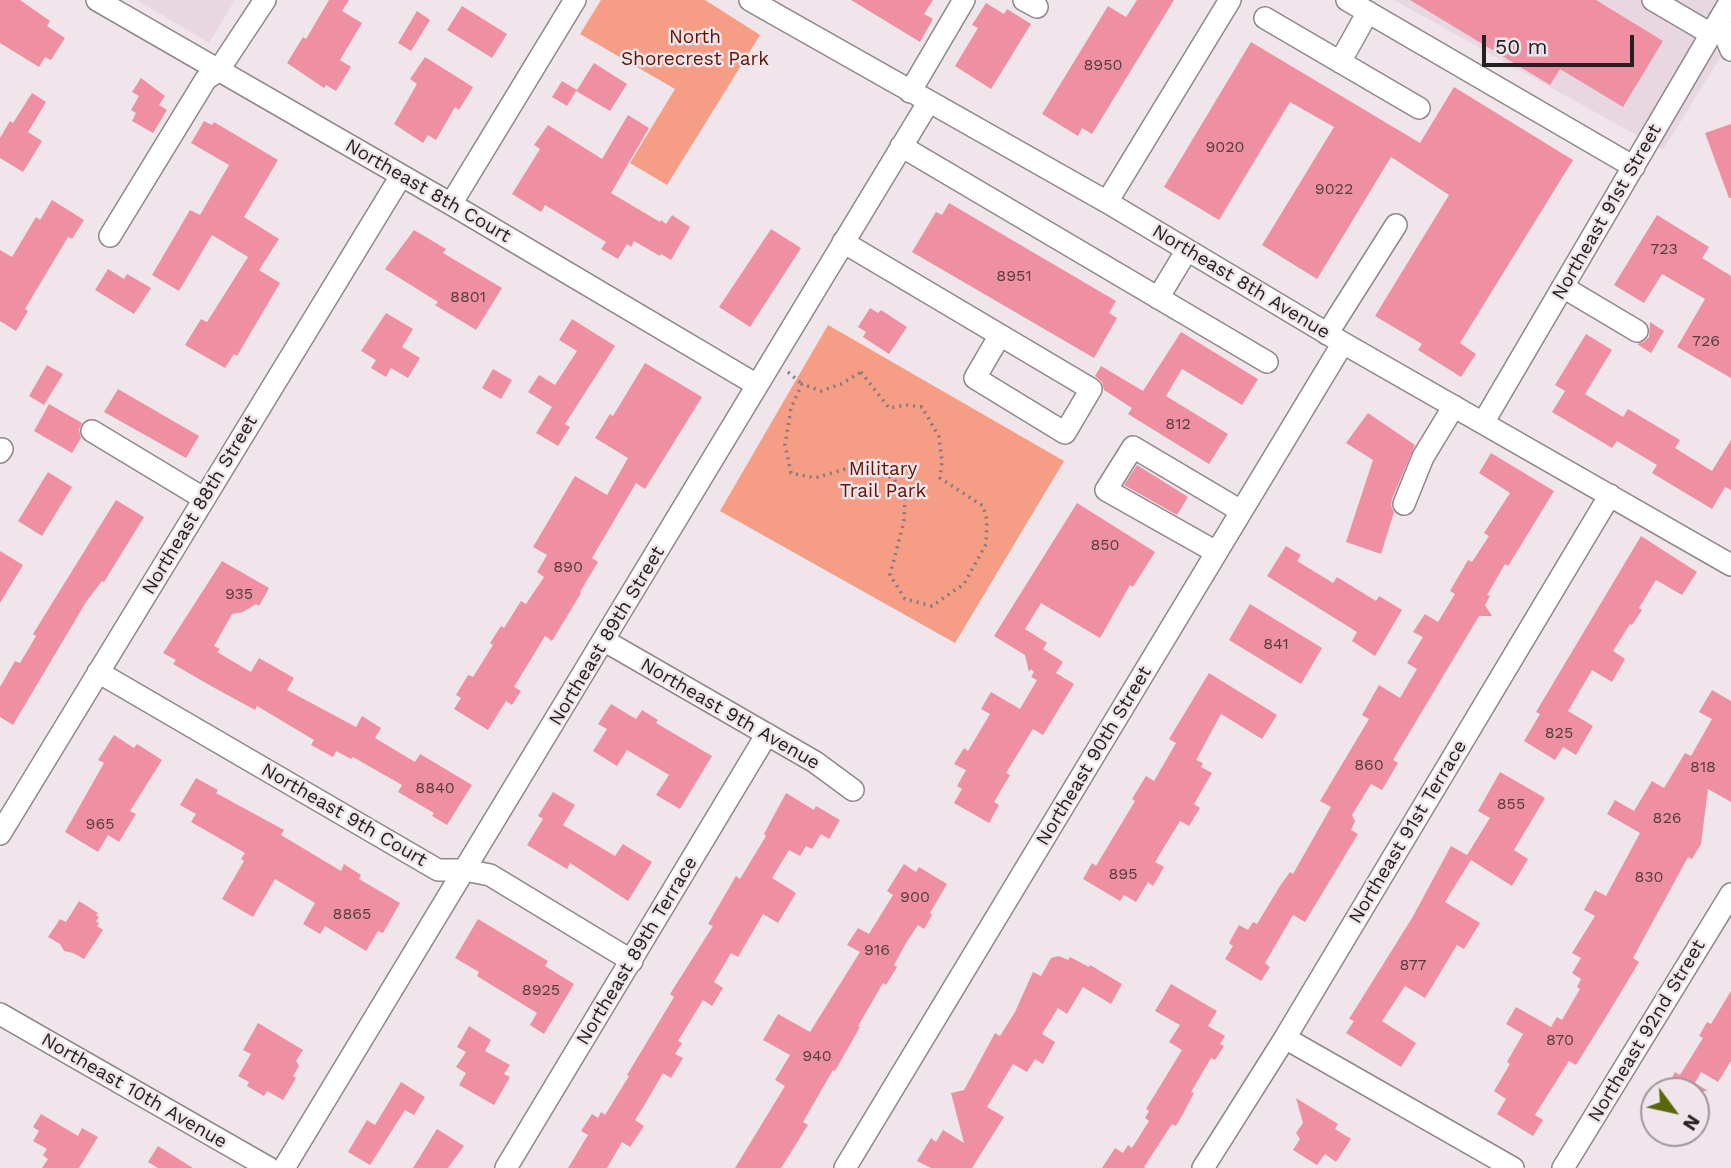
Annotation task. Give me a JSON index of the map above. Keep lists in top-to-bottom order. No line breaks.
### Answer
{"streets":{"street":["Northeast 8th Court","Northeast 91st Street","Northeast 8th Avenue","Northeast 88th Street","Northeast 89th Street","Northeast 9th Avenue","Northeast 90th Street","Northeast 9th Court","Northeast 91st Terrace","Northeast 89th Terrace","Northeast 92nd Street","Northeast 10th Avenue"]},"crossings":[["Northeast 8th Court","Northeast 88th Street"],["Northeast 8th Court","Northeast 89th Street"],["Northeast 91st Street","Northeast 8th Avenue"],["Northeast 8th Avenue","Northeast 89th Street"],["Northeast 8th Avenue","Northeast 90th Street"],["Northeast 8th Avenue","Northeast 91st Terrace"],["Northeast 88th Street","Northeast 9th Court"],["Northeast 89th Street","Northeast 9th Avenue"],["Northeast 89th Street","Northeast 9th Court"],["Northeast 9th Avenue","Northeast 89th Terrace"],["Northeast 9th Court","Northeast 89th Terrace"]],"parks":["North Shorecrest Park","Military Trail Park"],"house_numbers":["8950","9020","9022","723","8951","8801","726","812","850","890","935","841","825","860","818","8840","855","826","965","895","830","900","8865","916","877","8925","870","940"],"scale_bar":"50 m","north":"bottom right"}
